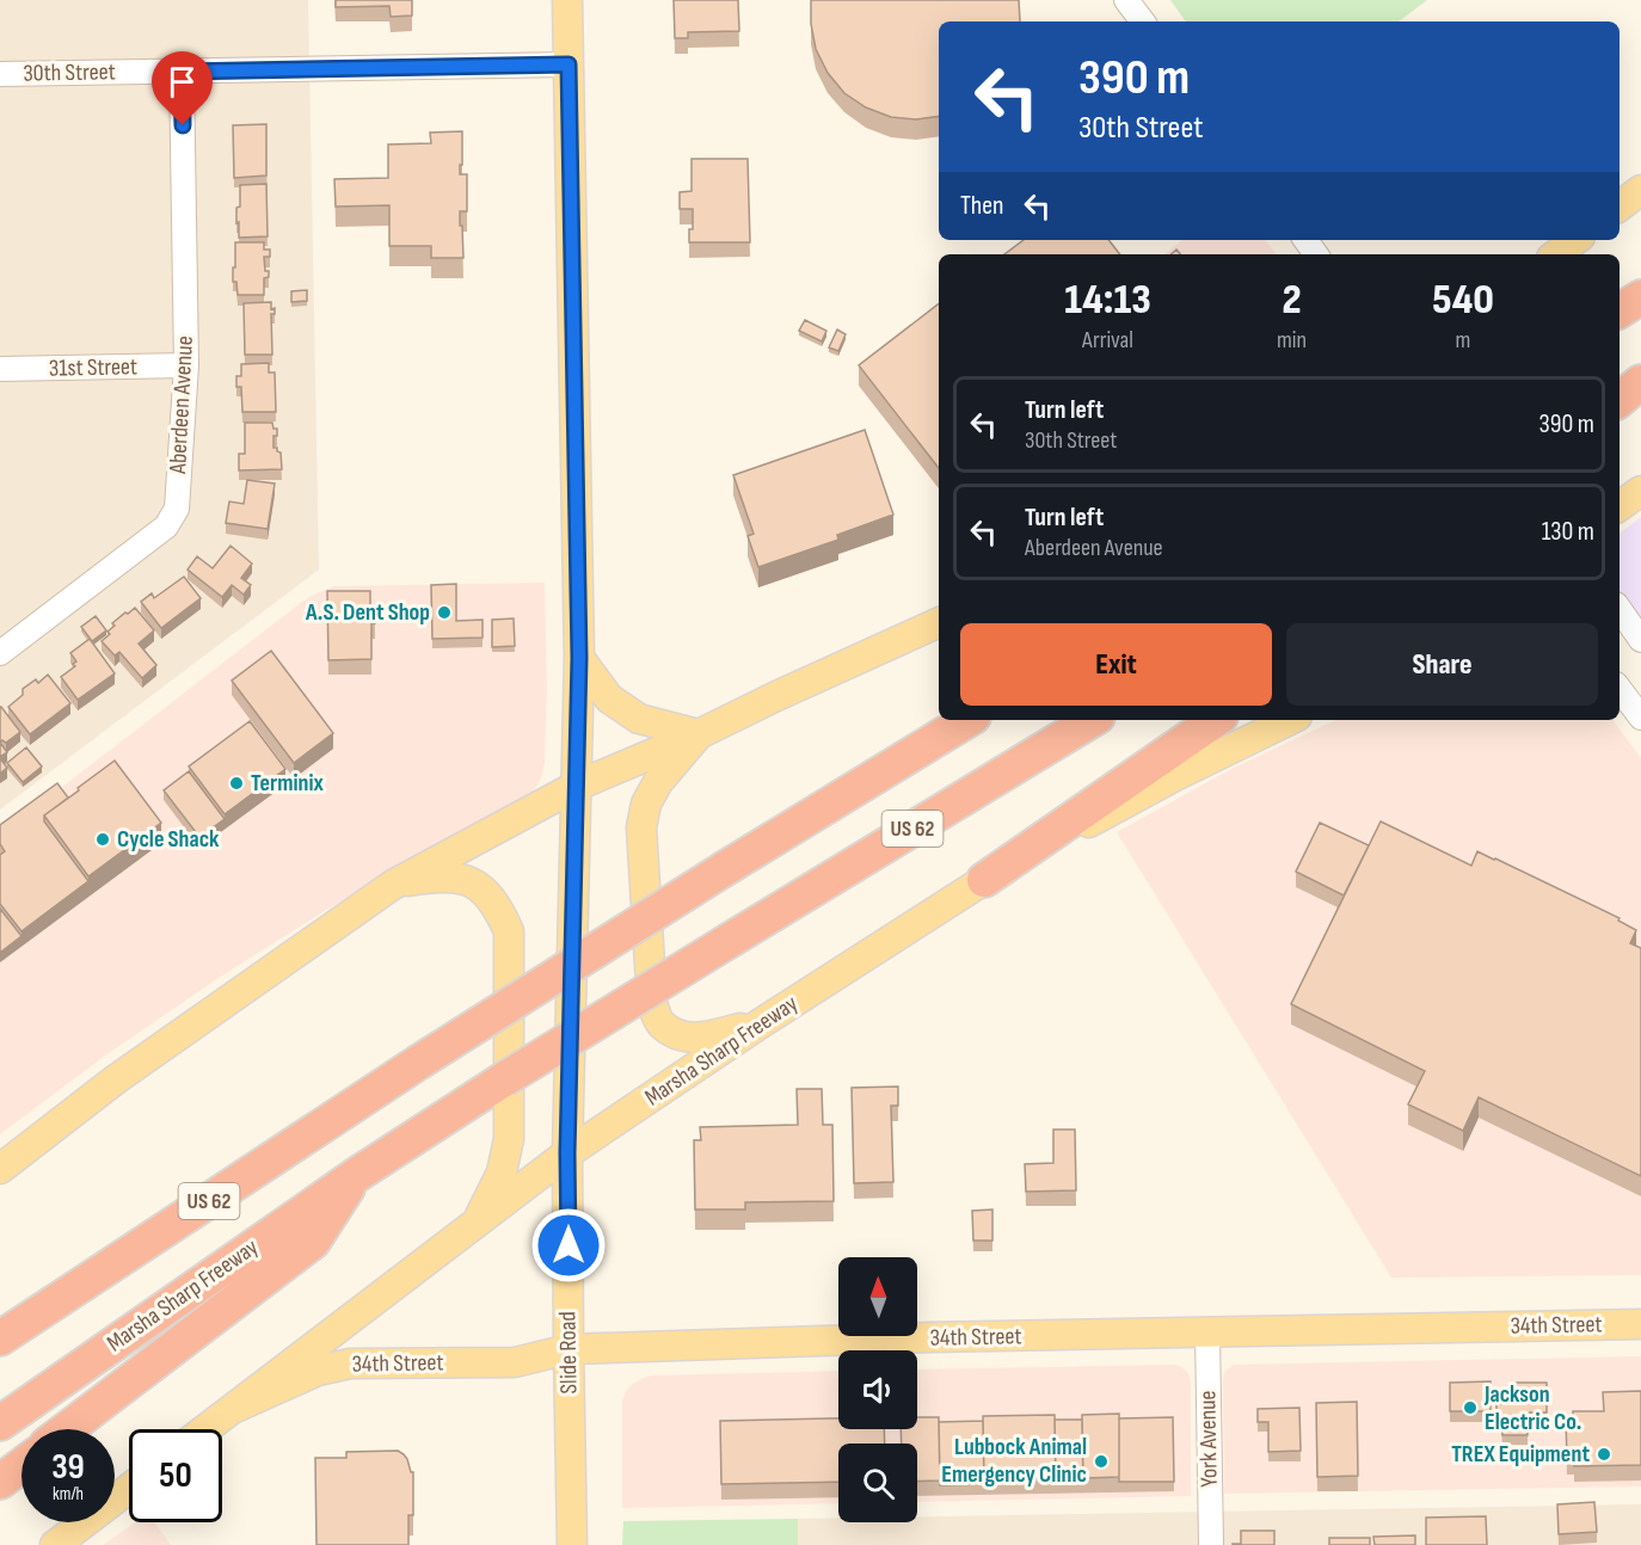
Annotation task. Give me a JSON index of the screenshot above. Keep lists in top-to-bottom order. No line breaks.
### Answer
{"streets":{"highway":["US 62","Marsha Sharp Freeway"],"main road":["34th Street","Slide Road"],"street":["30th Street","31st Street","Aberdeen Avenue","York Avenue"]},"crossings":[["30th Street","Aberdeen Avenue"],["30th Street","Slide Road"],["31st Street","Aberdeen Avenue"],["Marsha Sharp Freeway","34th Street"],["Marsha Sharp Freeway","Slide Road"],["34th Street","Slide Road"],["34th Street","York Avenue"]],"places":["A.S. Dent Shop","Terminix","Cycle Shack","Jackson Electric Co.","TREX Equipment","Lubbock Animal Emergency Clinic"],"north":"top","page":{"turn":["390 m","30th Street"],"then":"Then","eta":["14:13","Arrival","2","min","540","m"],"list":[{"name":"Turn left","note":"30th Street","value":"390 m"},{"name":"Turn left","note":"Aberdeen Avenue","value":"130 m"}],"buttons":["Exit","Share"],"speed":"39 km/h","limit":"50"}}
